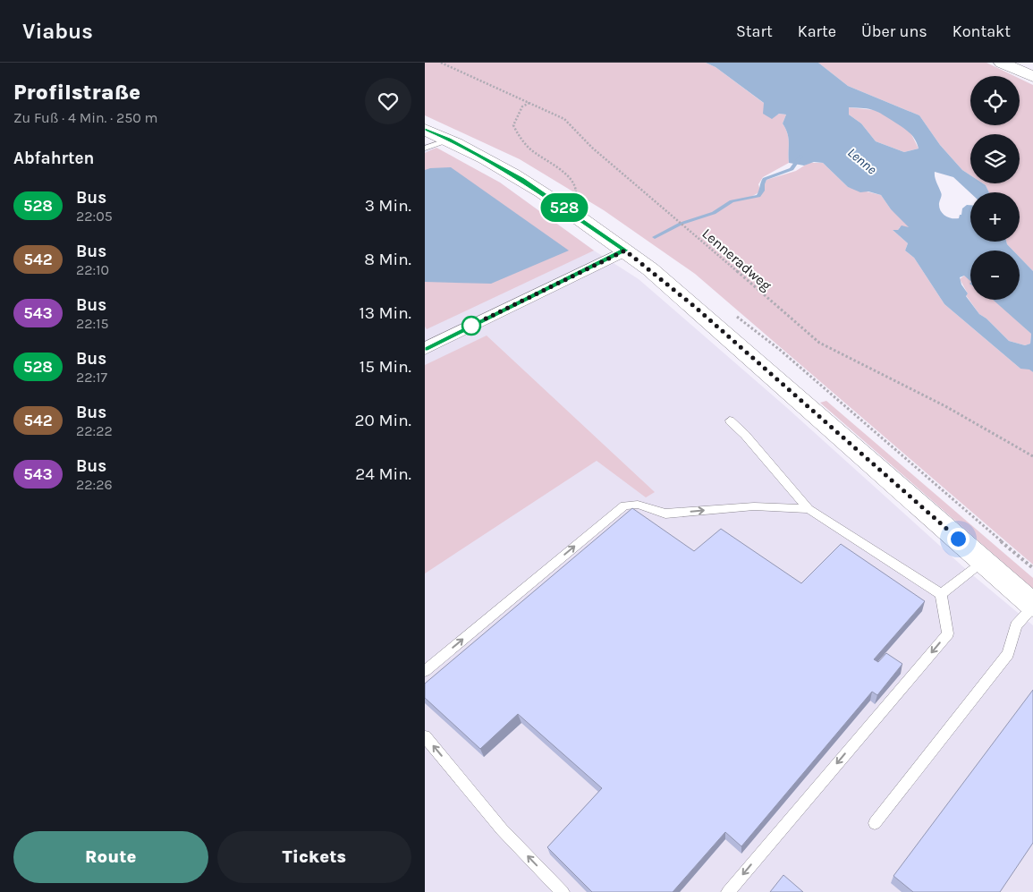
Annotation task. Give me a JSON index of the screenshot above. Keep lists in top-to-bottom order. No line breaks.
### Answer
{"streets":{"path":["Lenneradweg"]},"water":["Lenne"],"lines":["bus line 528"],"page":{"header":"Viabus","nav":["Start","Karte","Über uns","Kontakt"],"heading":[["Profilstraße","Zu Fuß · 4 Min. · 250 m"],"Abfahrten"],"on_map":"528","map_buttons":["+","−"],"list":[{"mark":"528","name":"Bus","note":"22:05","value":"3 Min."},{"mark":"542","name":"Bus","note":"22:10","value":"8 Min."},{"mark":"543","name":"Bus","note":"22:15","value":"13 Min."},{"mark":"528","name":"Bus","note":"22:17","value":"15 Min."},{"mark":"542","name":"Bus","note":"22:22","value":"20 Min."},{"mark":"543","name":"Bus","note":"22:26","value":"24 Min."}],"buttons":["Route","Tickets"]}}
